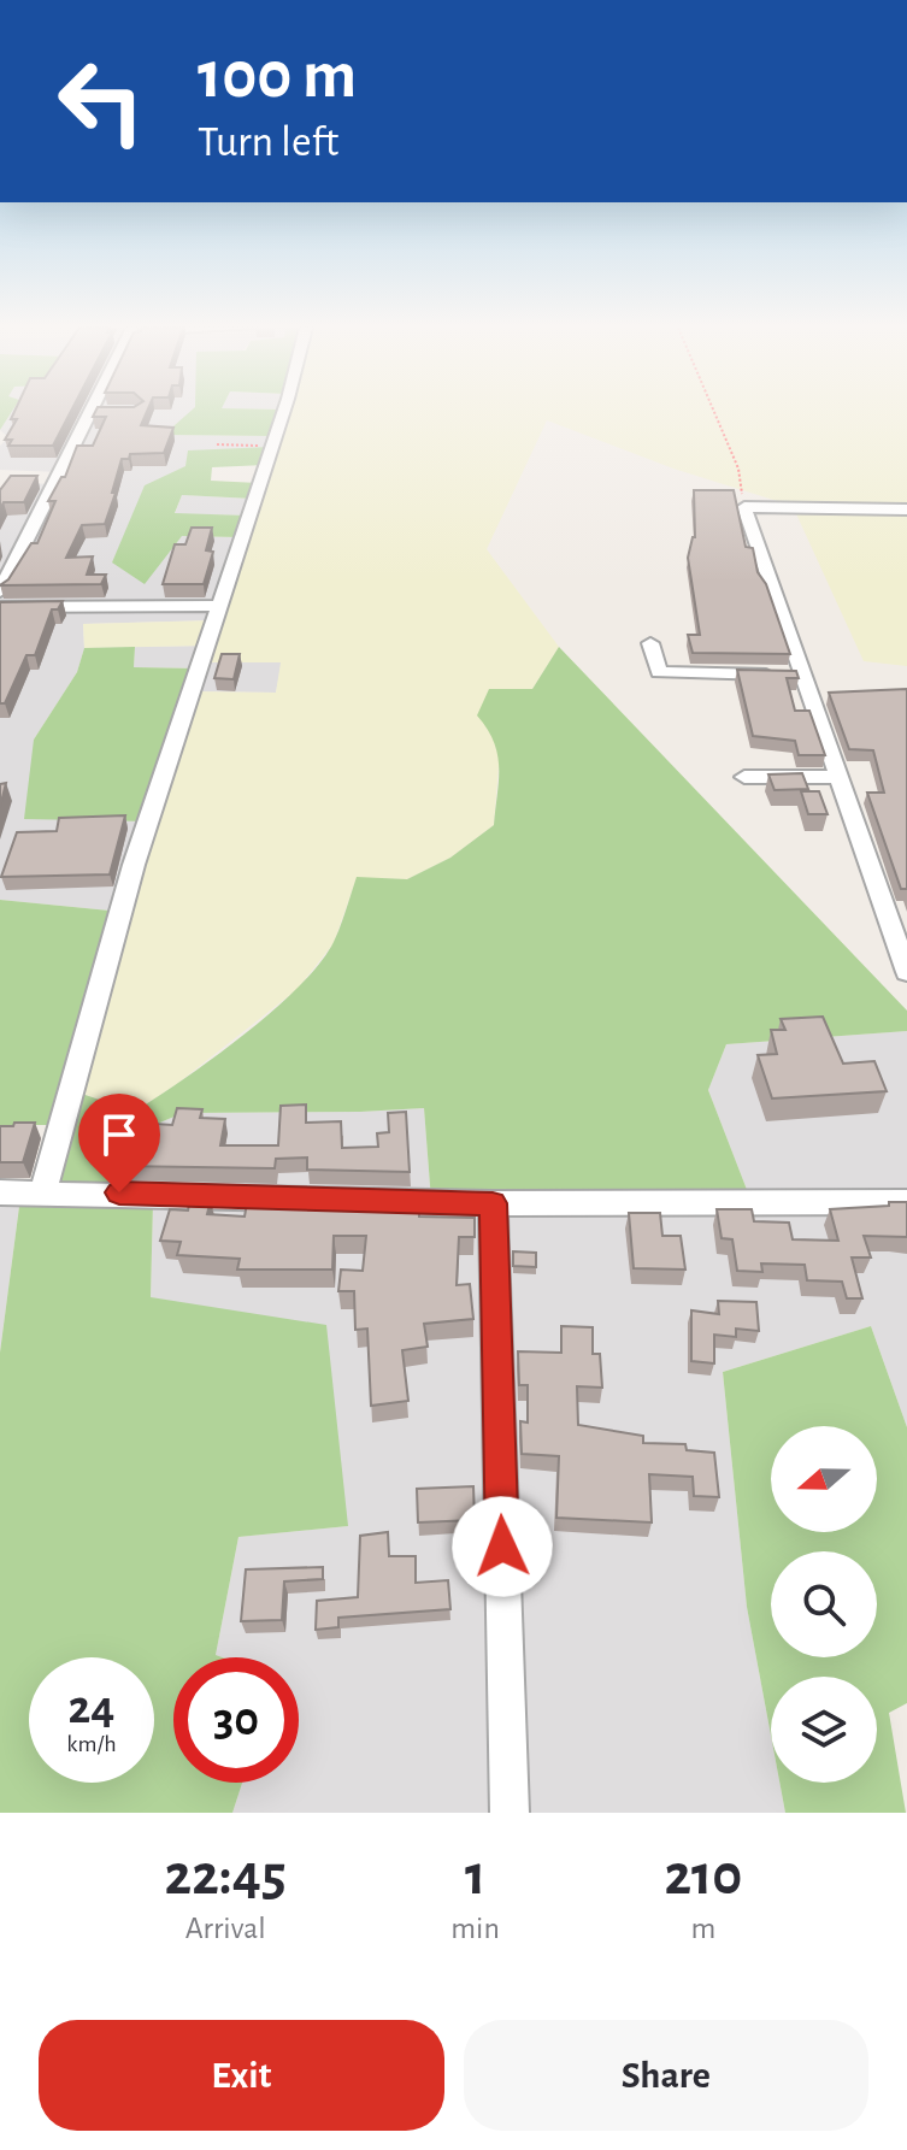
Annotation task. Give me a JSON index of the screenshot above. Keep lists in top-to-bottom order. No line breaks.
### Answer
{"north":"left","page":{"turn":["100 m","Turn left"],"speed":"24 km/h","limit":"30","eta":["22:45","Arrival","1","min","210","m"],"buttons":["Exit","Share"]}}
